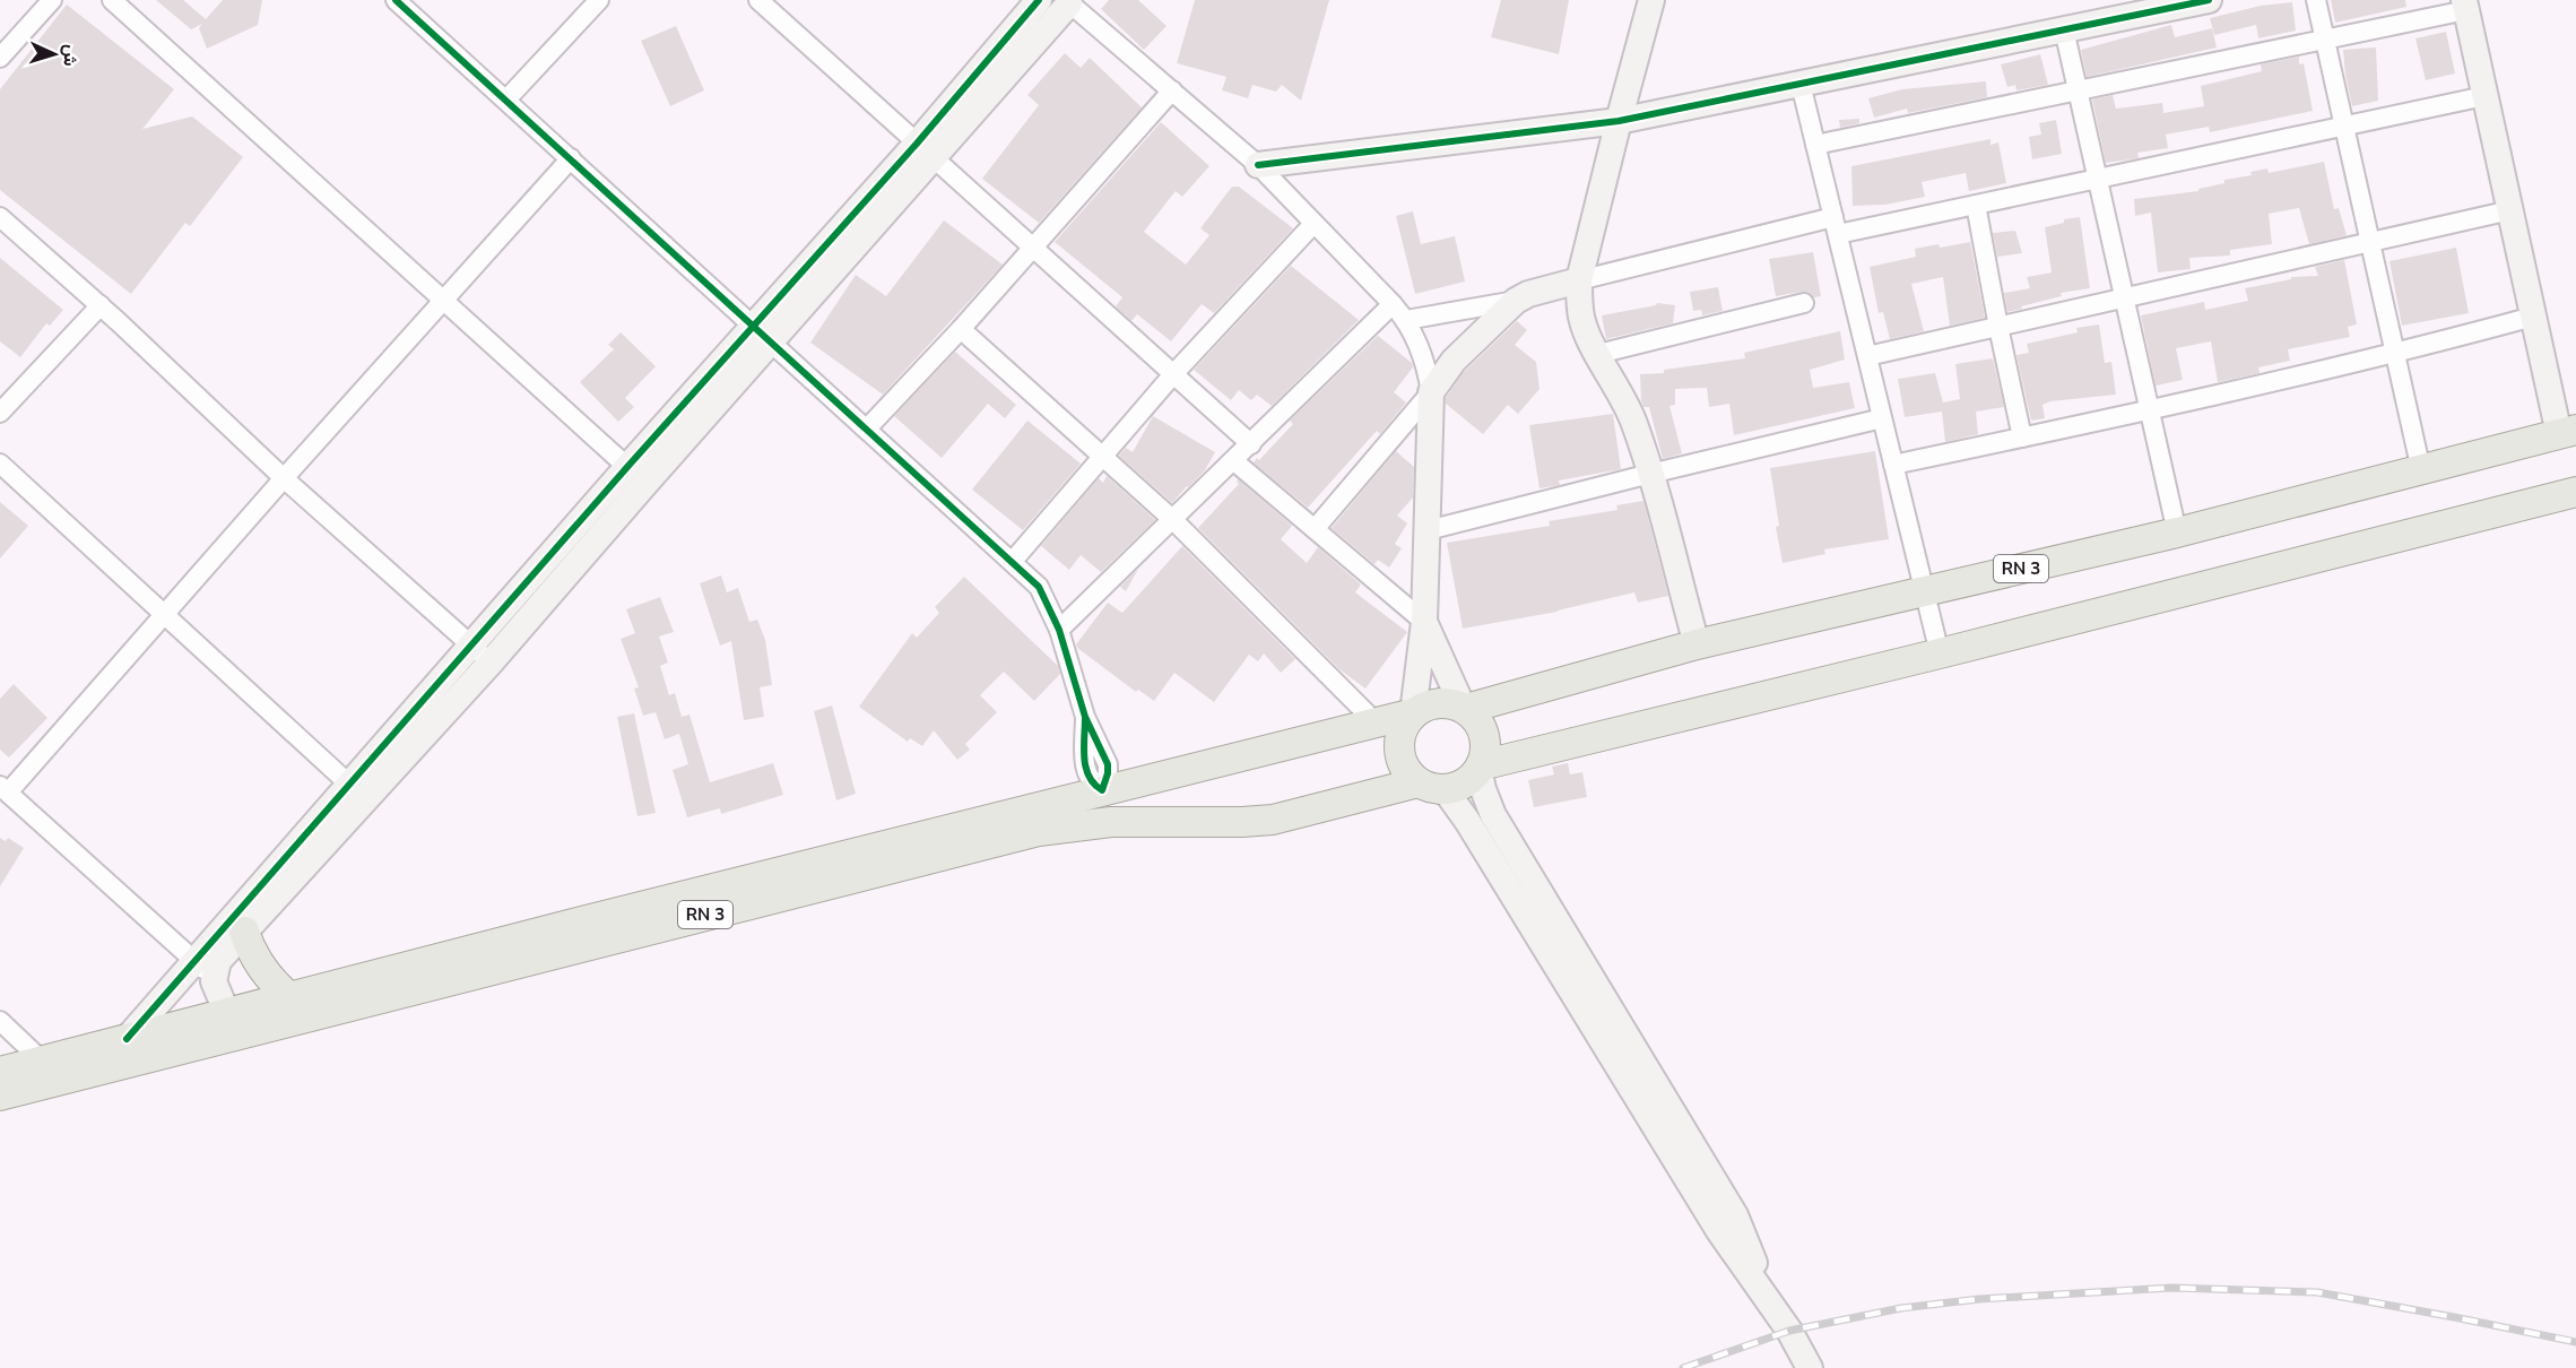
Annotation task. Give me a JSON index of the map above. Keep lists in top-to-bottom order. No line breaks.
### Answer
{"streets":{"main road":["RN 3"]},"north":"right"}
